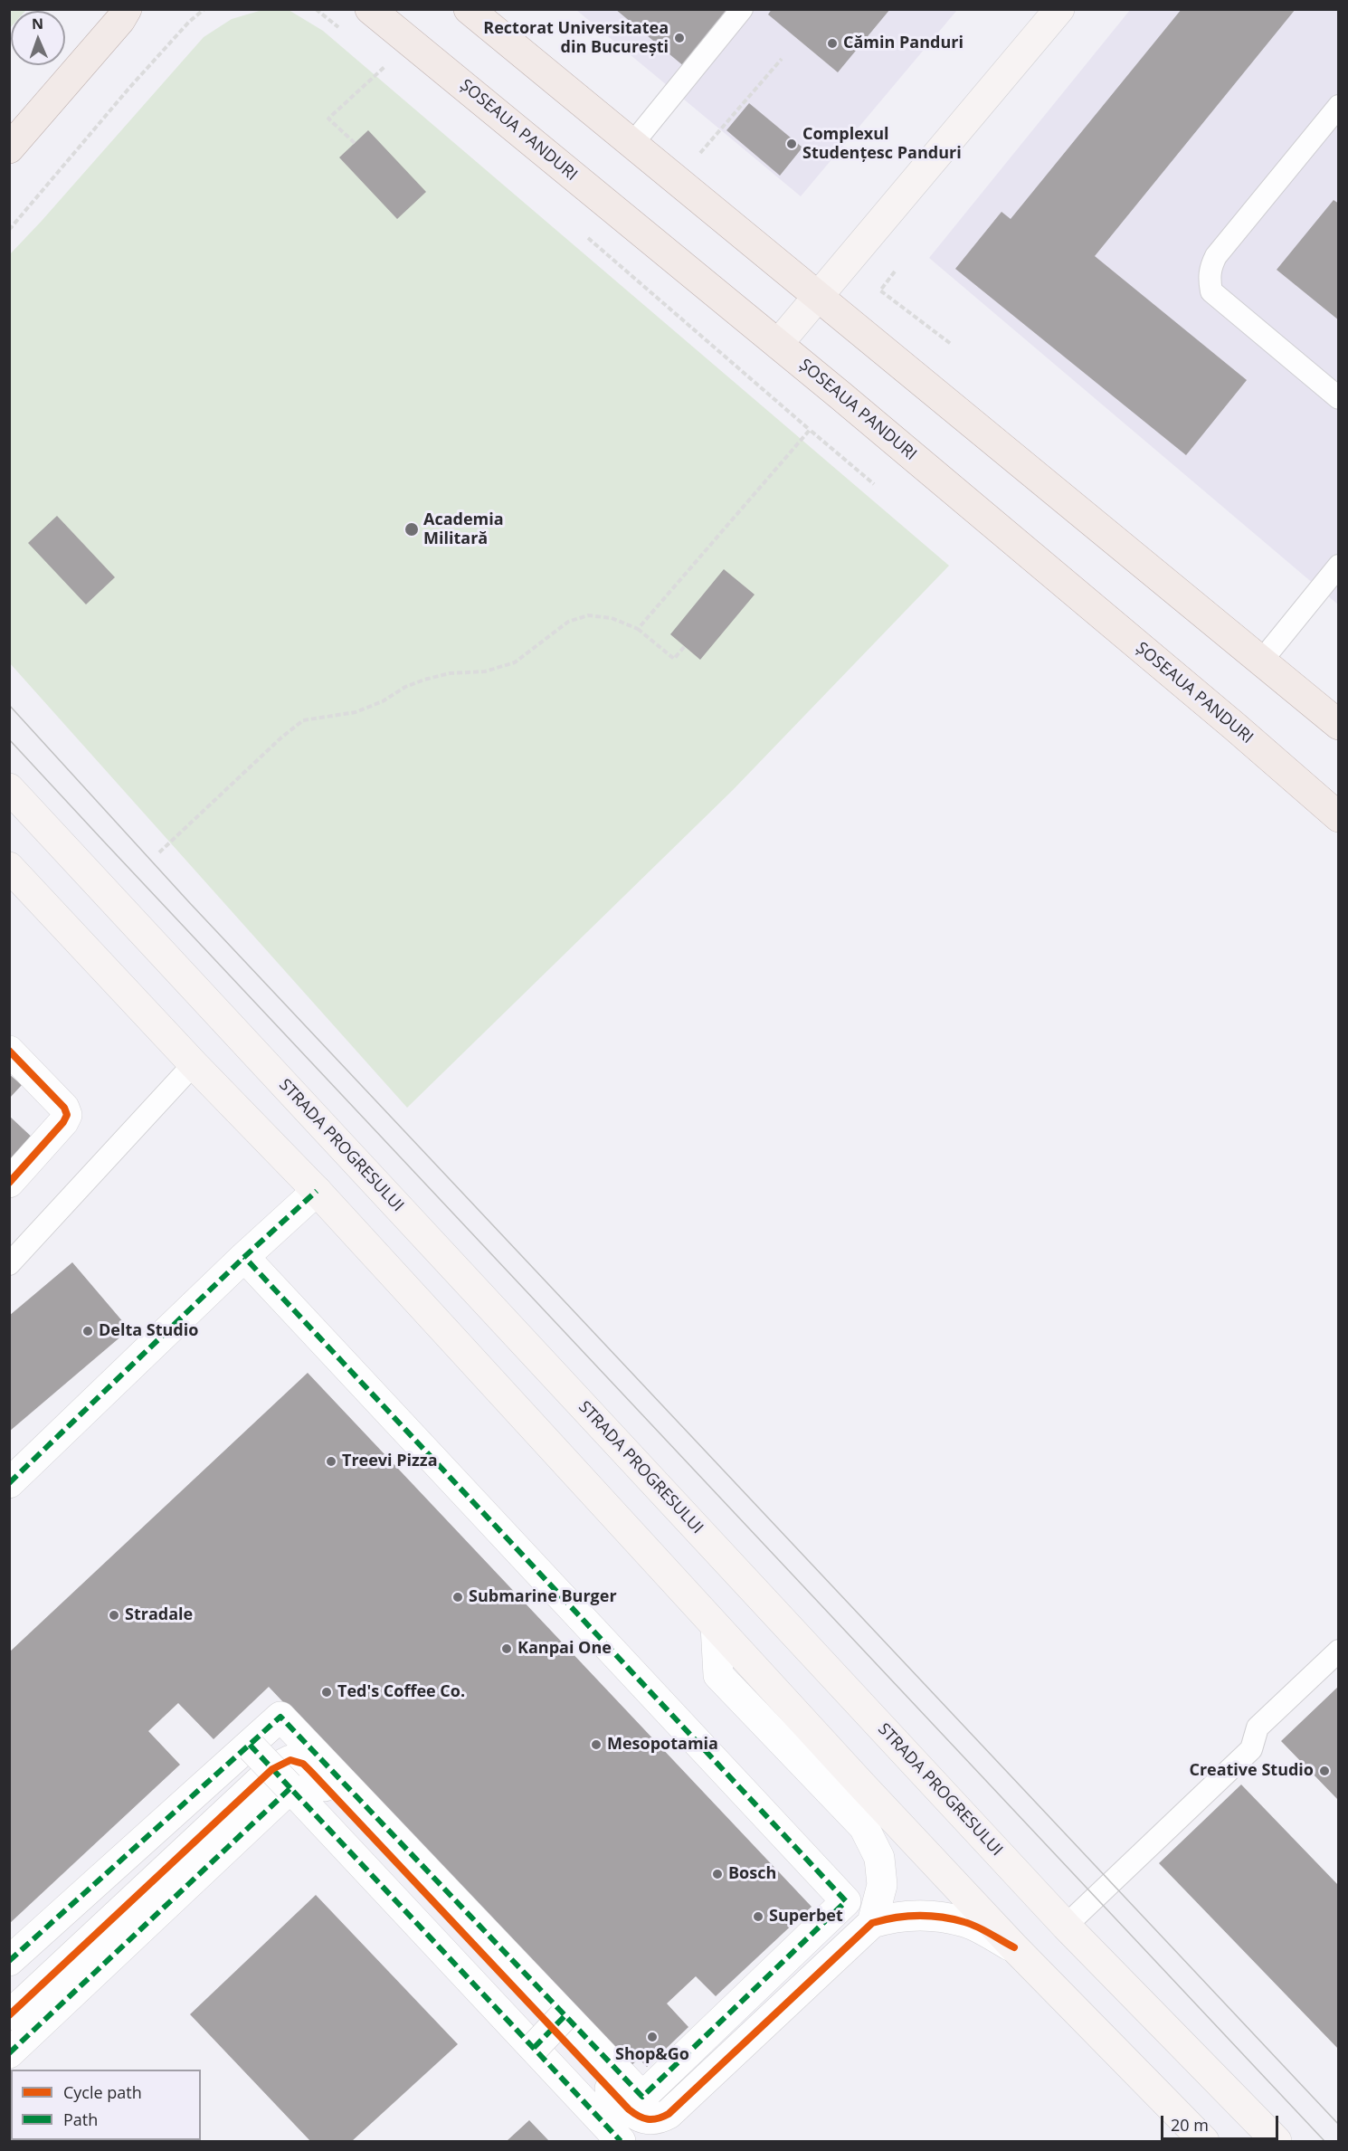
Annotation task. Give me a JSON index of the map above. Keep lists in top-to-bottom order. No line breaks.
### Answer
{"streets":{"main road":["ȘOSEAUA PANDURI","STRADA PROGRESULUI"]},"places":["Rectorat Universitatea din București","Cămin Panduri","Complexul Studențesc Panduri","Academia Militară","Delta Studio","Treevi Pizza","Submarine Burger","Stradale","Kanpai One","Ted's Coffee Co.","Mesopotamia","Creative Studio","Bosch","Superbet","Shop&Go"],"legend":["Cycle path","Path"],"scale_bar":"20 m","north":"top"}
